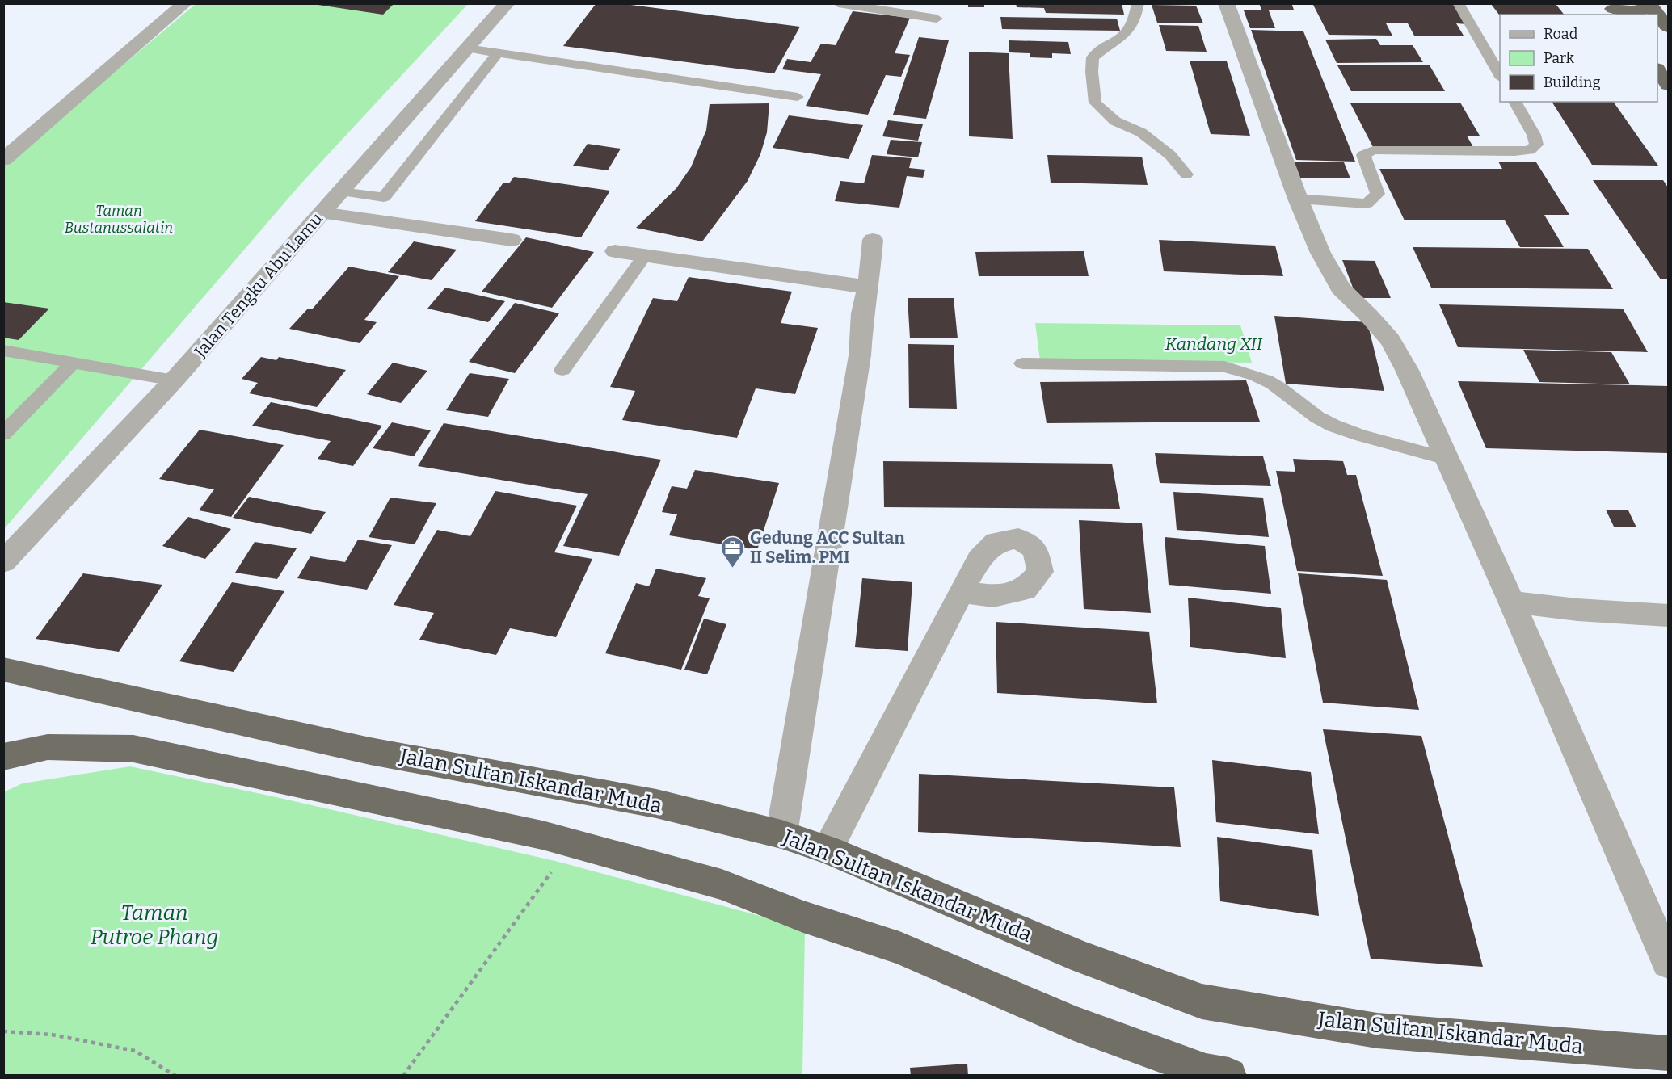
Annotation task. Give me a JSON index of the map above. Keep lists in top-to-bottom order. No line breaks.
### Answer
{"streets":{"highway":["Jalan Sultan Iskandar Muda"],"street":["Jalan Tengku Abu Lamu"]},"parks":["Taman Bustanussalatin","Kandang XII","Taman Putroe Phang"],"places":{"office":["Gedung ACC Sultan II Selim. PMI"]},"legend":["Road","Park","Building"]}
